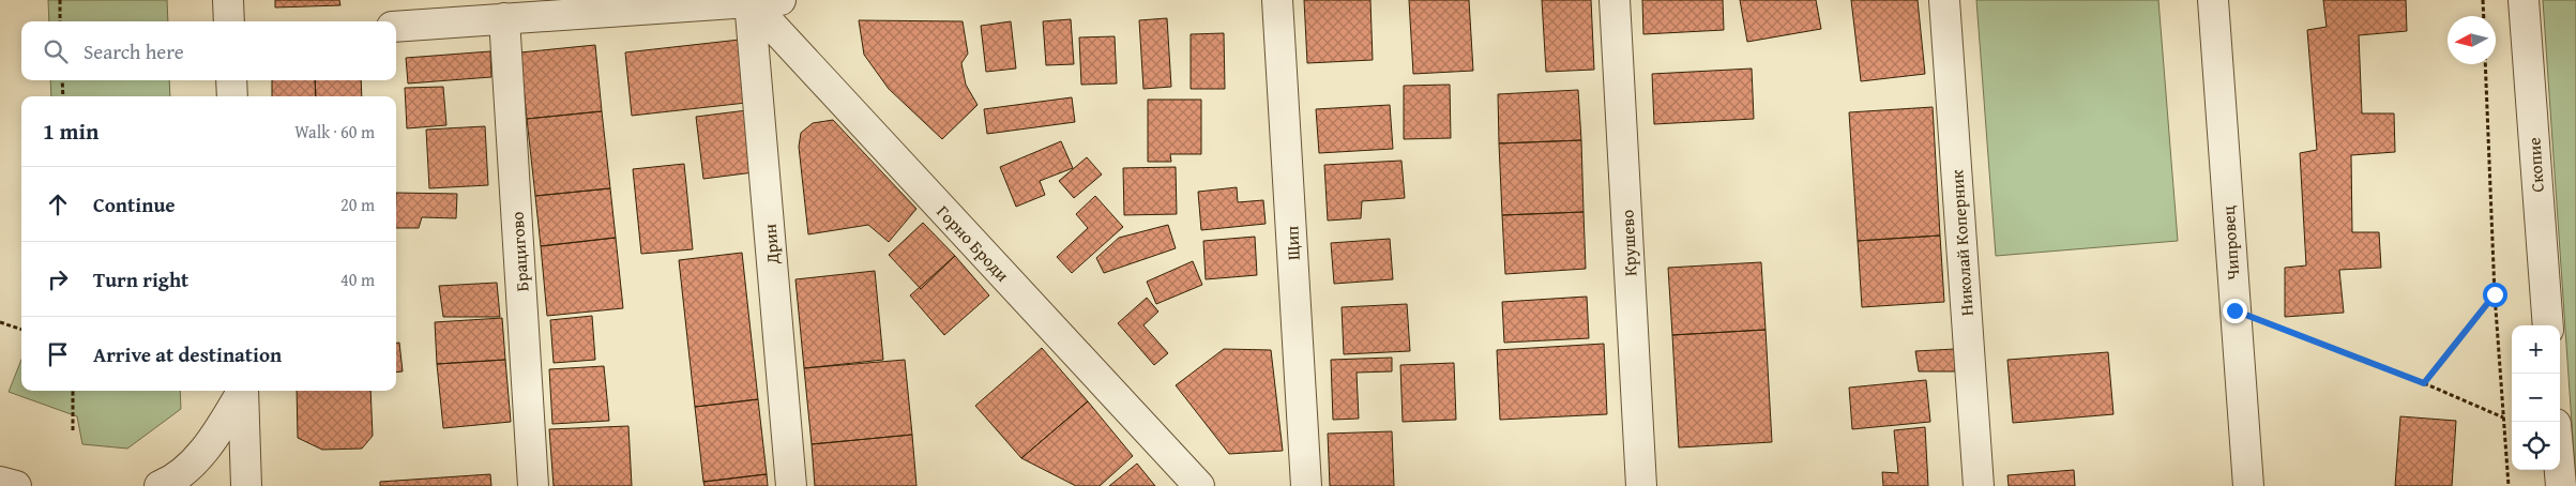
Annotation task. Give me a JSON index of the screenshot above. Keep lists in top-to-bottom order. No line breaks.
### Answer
{"streets":{"street":["Скопие","Горно Броди","Щип","Крушево","Николай Коперник","Чипровец","Дрин","Брацигово"]},"crossings":[["Горно Броди","Дрин"]],"north":"left","page":{"search":"Search here","heading":["1 min","Walk · 60 m"],"list":[["Continue","20 m"],["Turn right","40 m"],"Arrive at destination"],"map_buttons":["+","−"]}}
